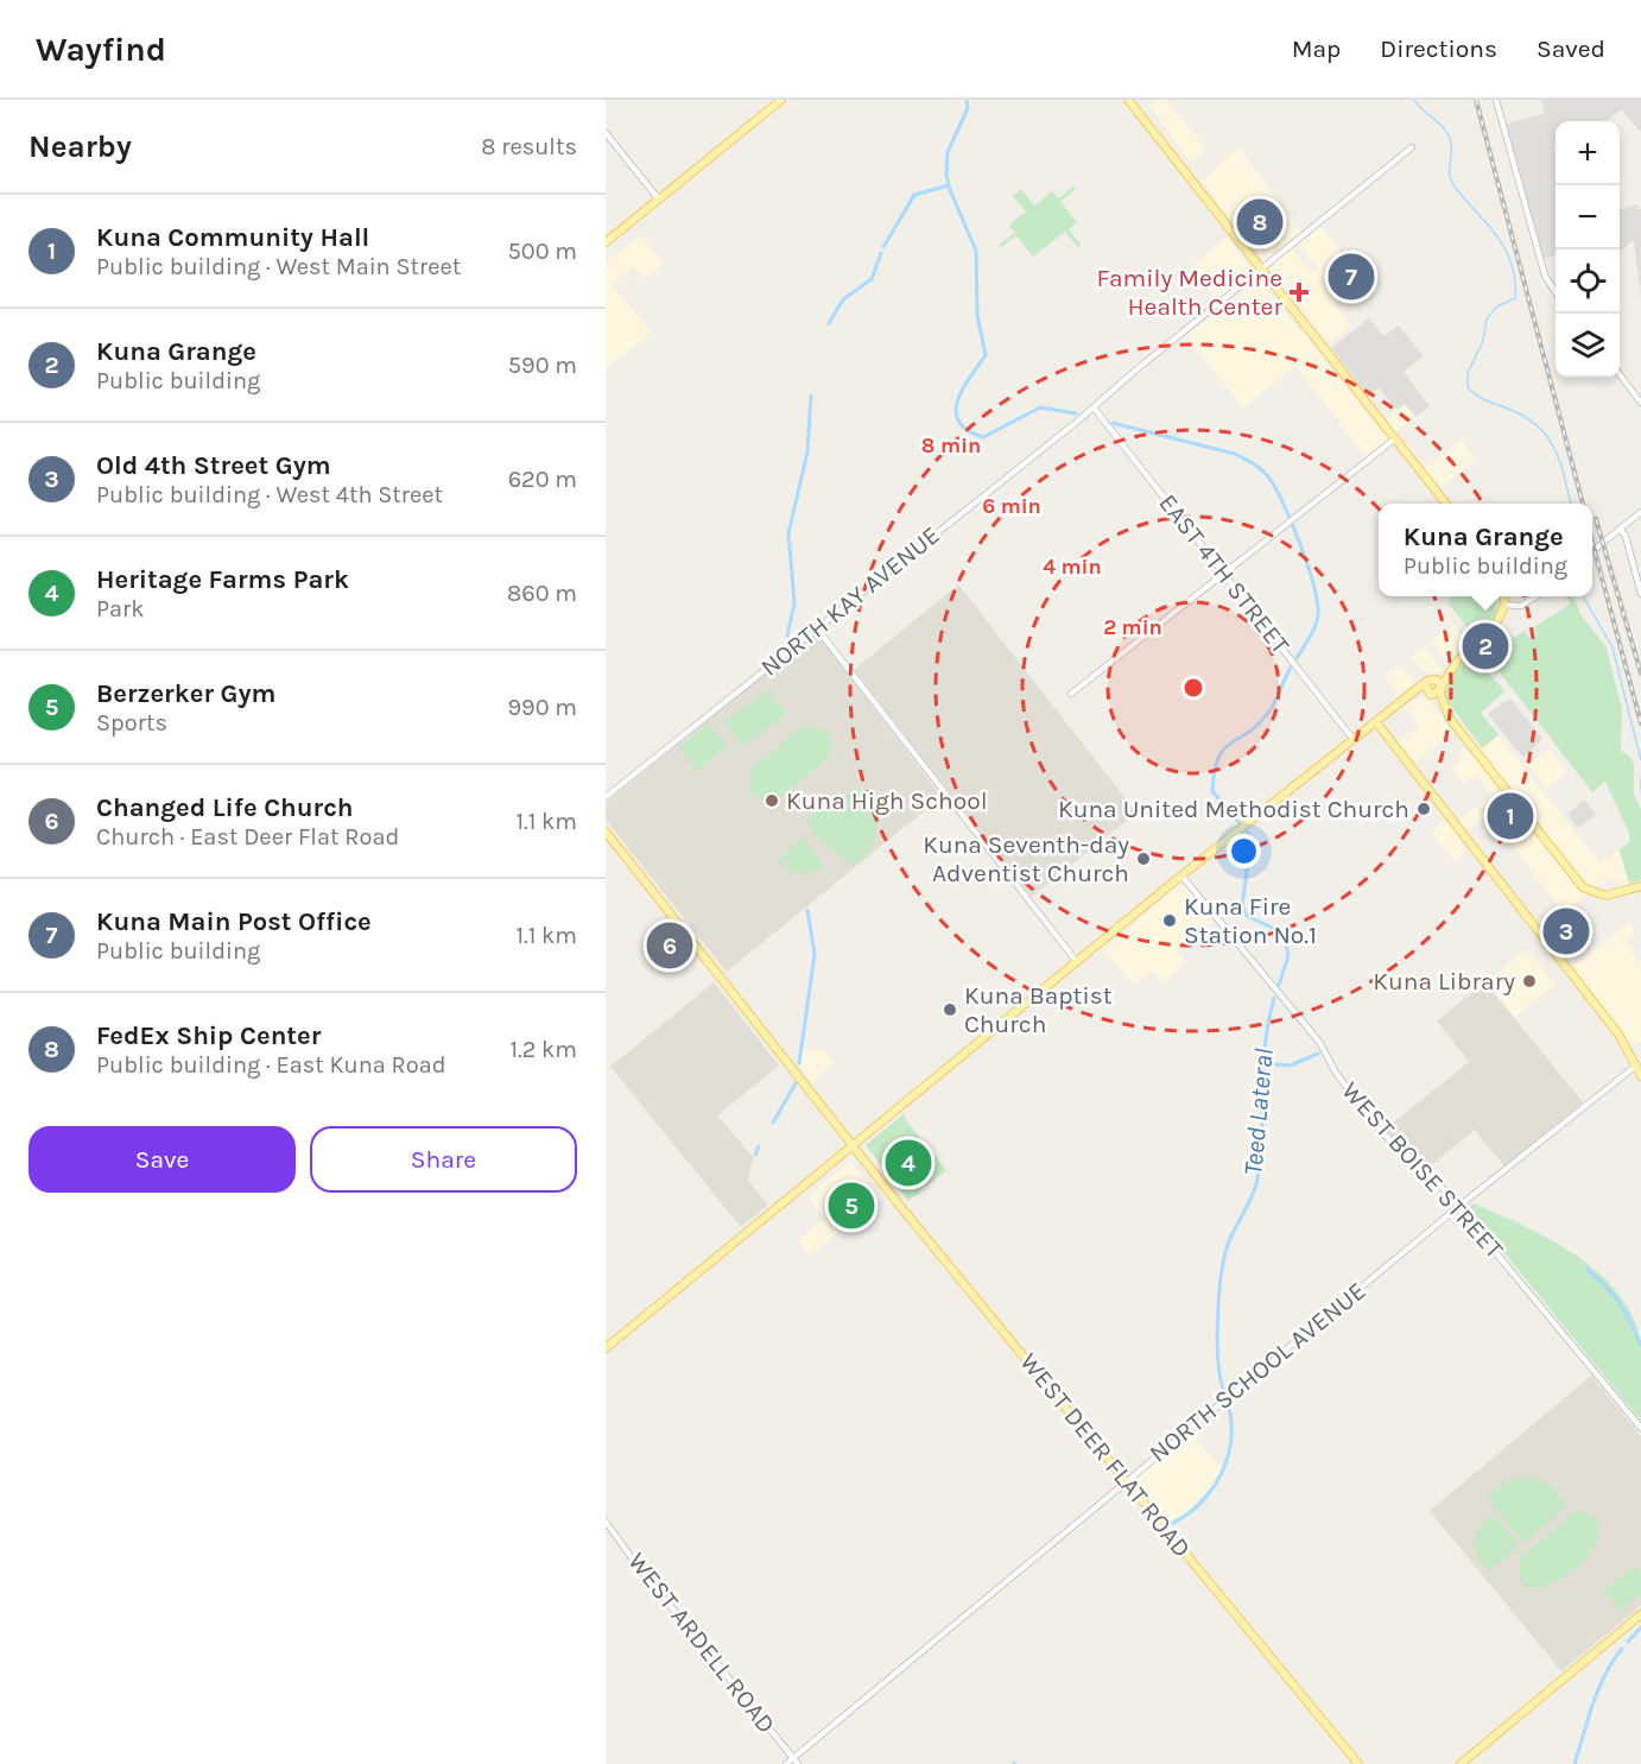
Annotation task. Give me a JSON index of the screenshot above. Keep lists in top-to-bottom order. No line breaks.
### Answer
{"streets":{"main road":["WEST DEER FLAT ROAD"],"street":["EAST 4TH STREET","NORTH KAY AVENUE","WEST BOISE STREET","NORTH SCHOOL AVENUE","WEST ARDELL ROAD"]},"crossings":[["EAST 4TH STREET","NORTH KAY AVENUE"],["WEST BOISE STREET","NORTH SCHOOL AVENUE"],["NORTH SCHOOL AVENUE","WEST DEER FLAT ROAD"],["NORTH SCHOOL AVENUE","WEST ARDELL ROAD"]],"water":["Teed Lateral"],"places":{"health":["Family Medicine Health Center"],"other":["Kuna High School","Kuna United Methodist Church","Kuna Seventh-day Adventist Church","Kuna Fire Station No.1","Kuna Library","Kuna Baptist Church"]},"page":{"header":"Wayfind","nav":["Map","Directions","Saved"],"heading":["Nearby","8 results"],"map_buttons":["+","−"],"list":[{"mark":"1","name":"Kuna Community Hall","note":"Public building · West Main Street","value":"500 m"},{"mark":"2","name":"Kuna Grange","note":"Public building","value":"590 m"},{"mark":"3","name":"Old 4th Street Gym","note":"Public building · West 4th Street","value":"620 m"},{"mark":"4","name":"Heritage Farms Park","note":"Park","value":"860 m"},{"mark":"5","name":"Berzerker Gym","note":"Sports","value":"990 m"},{"mark":"6","name":"Changed Life Church","note":"Church · East Deer Flat Road","value":"1.1 km"},{"mark":"7","name":"Kuna Main Post Office","note":"Public building","value":"1.1 km"},{"mark":"8","name":"FedEx Ship Center","note":"Public building · East Kuna Road","value":"1.2 km"}],"pins":["8","7","2","1","3","6","4","5"],"popup":["Kuna Grange","Public building"],"buttons":["Save","Share"]},"rings":["8 min","6 min","4 min","2 min"]}
